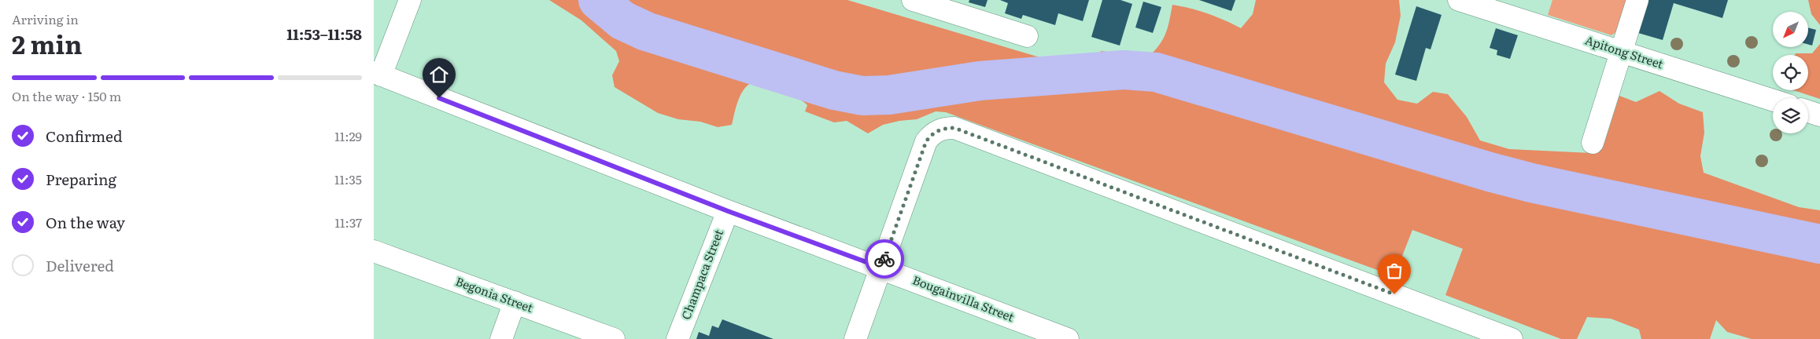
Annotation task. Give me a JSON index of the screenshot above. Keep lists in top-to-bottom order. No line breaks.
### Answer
{"streets":{"street":["Apitong Street","Champaca Street","Begonia Street","Bougainvilla Street"]},"crossings":[["Champaca Street","Bougainvilla Street"]],"north":"bottom left","page":{"heading":["2 min","Arriving in","11:53–11:58"],"bar":"On the way · 150 m","list":[["Confirmed","11:29"],["Preparing","11:35"],["On the way","11:37"],"Delivered"]}}
